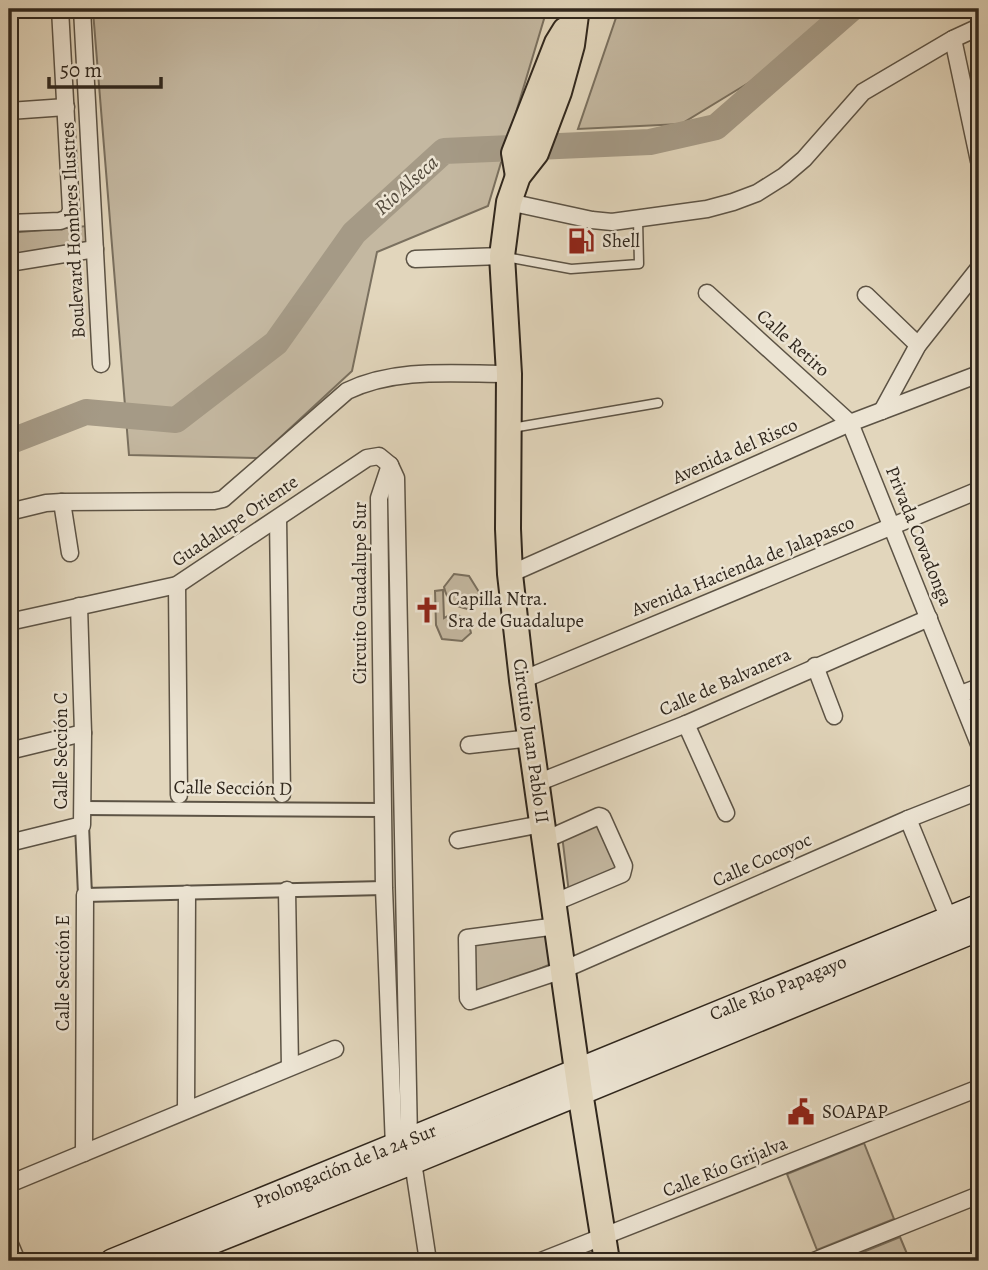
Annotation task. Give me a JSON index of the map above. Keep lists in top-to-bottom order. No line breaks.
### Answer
{"streets":{"main road":["Circuito Juan Pablo II","Calle Río Papagayo","Prolongación de la 24 Sur"],"street":["Boulevard Hombres Ilustres","Calle Retiro","Avenida del Risco","Guadalupe Oriente","Privada Covadonga","Avenida Hacienda de Jalapasco","Circuito Guadalupe Sur","Calle de Balvanera","Calle Sección C","Calle Sección D","Calle Cocoyoc","Calle Sección E","Calle Río Grijalva"]},"crossings":[["Calle Retiro","Avenida del Risco"],["Calle Retiro","Privada Covadonga"],["Avenida del Risco","Privada Covadonga"],["Avenida del Risco","Circuito Juan Pablo II"],["Guadalupe Oriente","Circuito Guadalupe Sur"],["Guadalupe Oriente","Calle Sección C"],["Guadalupe Oriente","Calle Sección D"],["Privada Covadonga","Avenida Hacienda de Jalapasco"],["Privada Covadonga","Calle de Balvanera"],["Avenida Hacienda de Jalapasco","Circuito Juan Pablo II"],["Circuito Guadalupe Sur","Calle Sección D"],["Circuito Guadalupe Sur","Calle Sección E"],["Circuito Guadalupe Sur","Prolongación de la 24 Sur"],["Calle de Balvanera","Circuito Juan Pablo II"],["Circuito Juan Pablo II","Calle Cocoyoc"],["Circuito Juan Pablo II","Calle Río Papagayo"],["Circuito Juan Pablo II","Prolongación de la 24 Sur"],["Circuito Juan Pablo II","Calle Río Grijalva"],["Calle Sección C","Calle Sección D"],["Calle Sección C","Calle Sección E"],["Calle Río Papagayo","Prolongación de la 24 Sur"]],"water":["Rio Alseca"],"places":{"fuel station":["Shell"],"church":["Capilla Ntra. Sra de Guadalupe"],"public building":["SOAPAP"]},"scale_bar":"50 m"}
